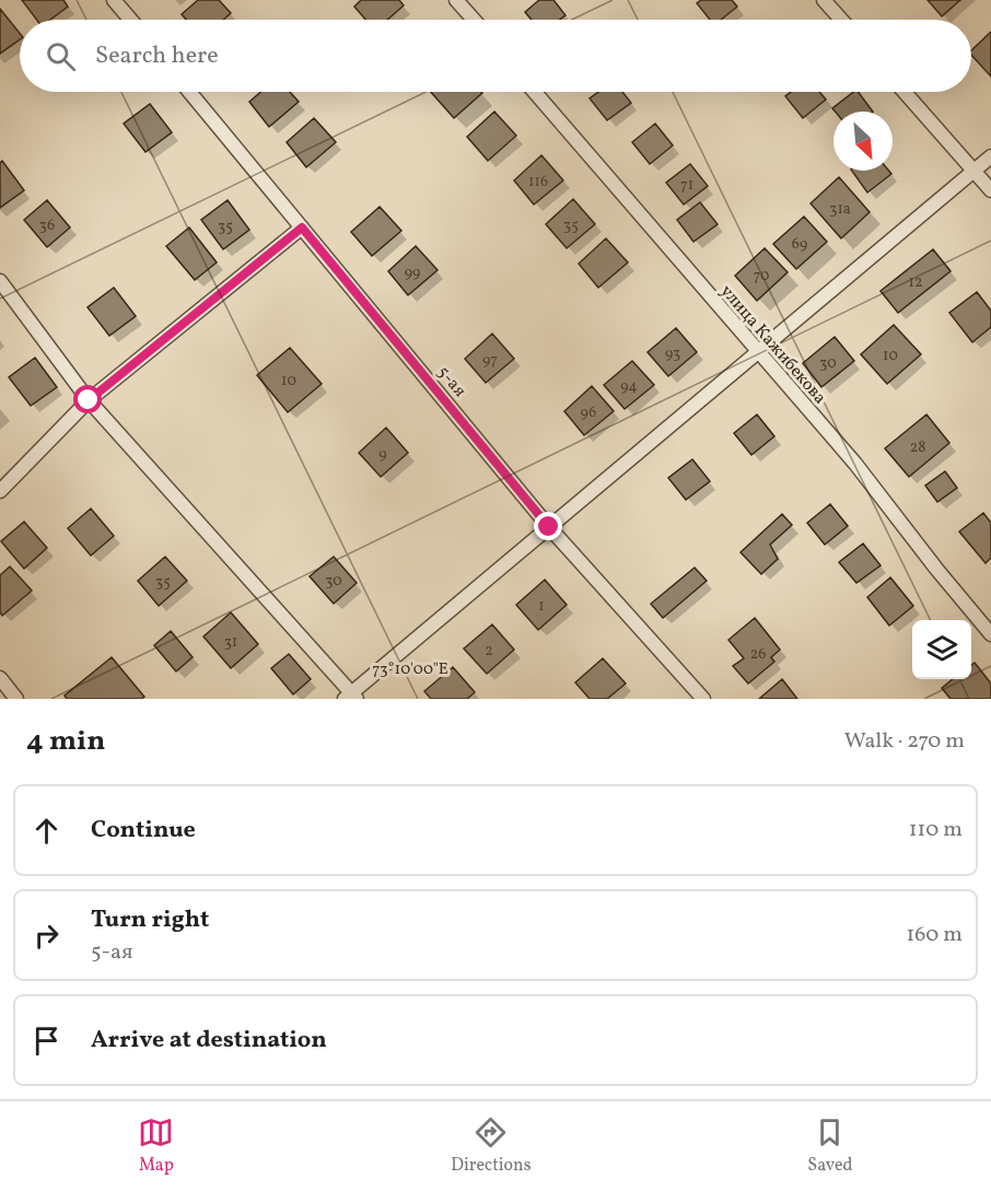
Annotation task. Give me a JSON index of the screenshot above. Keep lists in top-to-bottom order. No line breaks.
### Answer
{"streets":{"street":["улица Кажибекова","5-ая"]},"house_numbers":["116","71","31а","36","35","35","69","99","70","12","93","10","97","30","10","94","96","28","9","30","35","1","31","2","26"],"north":"bottom right","page":{"search":"Search here","heading":["4 min","Walk · 270 m"],"list":[["Continue","110 m"],["Turn right","5-ая","160 m"],"Arrive at destination"],"nav":["Map","Directions","Saved"]},"coordinates":["73°10'00\"E"]}
